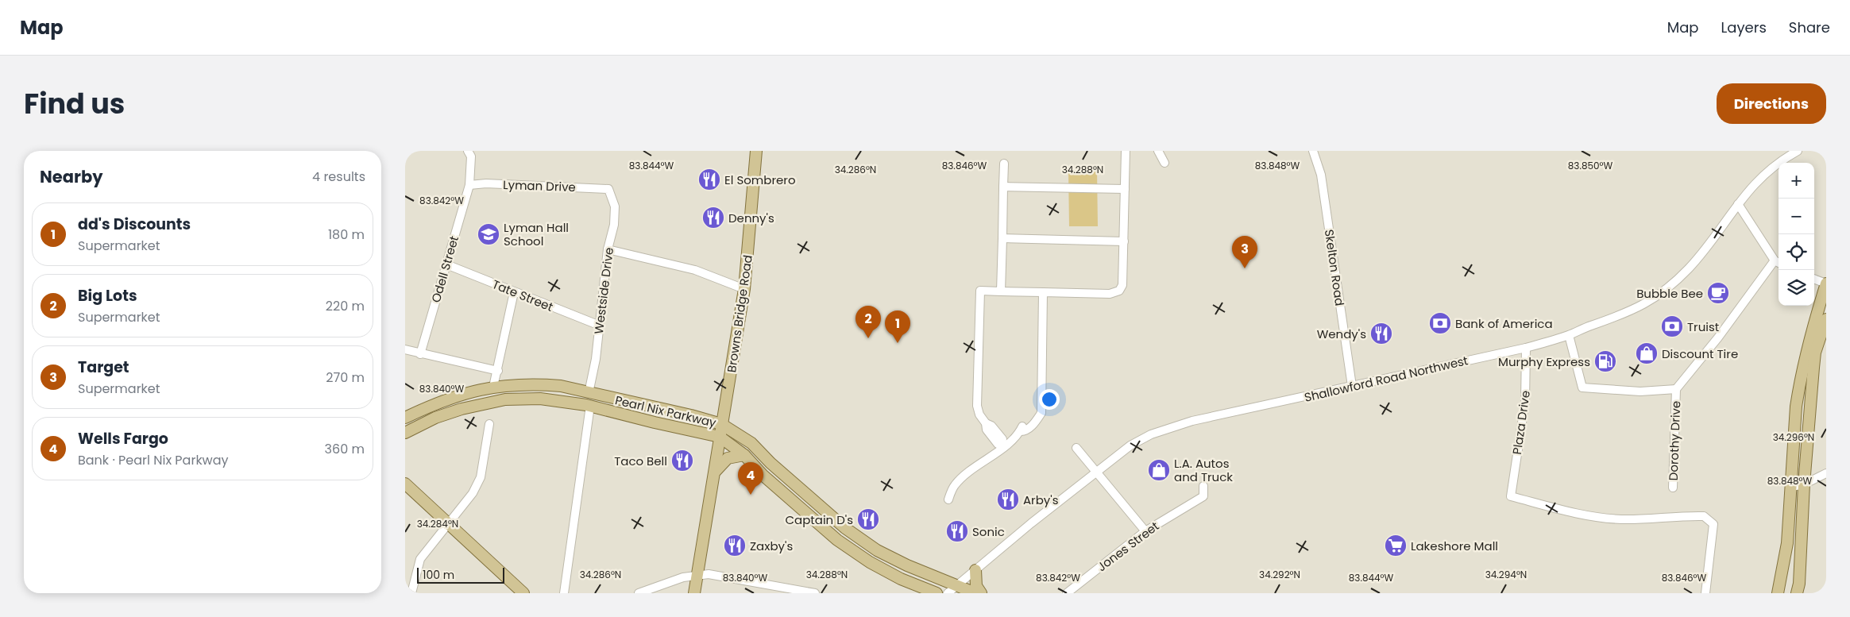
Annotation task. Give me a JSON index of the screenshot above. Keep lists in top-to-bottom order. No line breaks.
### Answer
{"streets":{"main road":["Browns Bridge Road","Pearl Nix Parkway"],"street":["Lyman Drive","Skelton Road","Odell Street","Westside Drive","Tate Street","Shallowford Road Northwest","Plaza Drive","Dorothy Drive","Jones Street"]},"crossings":[["Lyman Drive","Odell Street"],["Lyman Drive","Westside Drive"],["Skelton Road","Shallowford Road Northwest"],["Odell Street","Tate Street"],["Westside Drive","Tate Street"],["Westside Drive","Pearl Nix Parkway"],["Browns Bridge Road","Pearl Nix Parkway"],["Shallowford Road Northwest","Pearl Nix Parkway"],["Shallowford Road Northwest","Plaza Drive"]],"places":{"restaurant":["El Sombrero","Denny's","Wendy's","Taco Bell","Arby's","Captain D's","Sonic","Zaxby's"],"school or university":["Lyman Hall School"],"cafe":["Bubble Bee"],"bank":["Bank of America","Truist"],"shop":["Discount Tire","L.A. Autos and Truck"],"fuel station":["Murphy Express"],"supermarket":["Lakeshore Mall"]},"scale_bar":"100 m","page":{"header":"Map","nav":["Map","Layers","Share"],"title":"Find us","buttons":"Directions","heading":["Nearby","4 results"],"map_buttons":["+","−"],"list":[{"mark":"1","name":"dd's Discounts","note":"Supermarket","value":"180 m"},{"mark":"2","name":"Big Lots","note":"Supermarket","value":"220 m"},{"mark":"3","name":"Target","note":"Supermarket","value":"270 m"},{"mark":"4","name":"Wells Fargo","note":"Bank · Pearl Nix Parkway","value":"360 m"}],"pins":["3","2","1","4"],"scale":"100 m"},"coordinates":["83.844°W","83.846°W","83.848°W","83.850°W","34.286°N","34.288°N","83.842°W","83.840°W","34.296°N","34.284°N","34.292°N","34.294°N"]}
